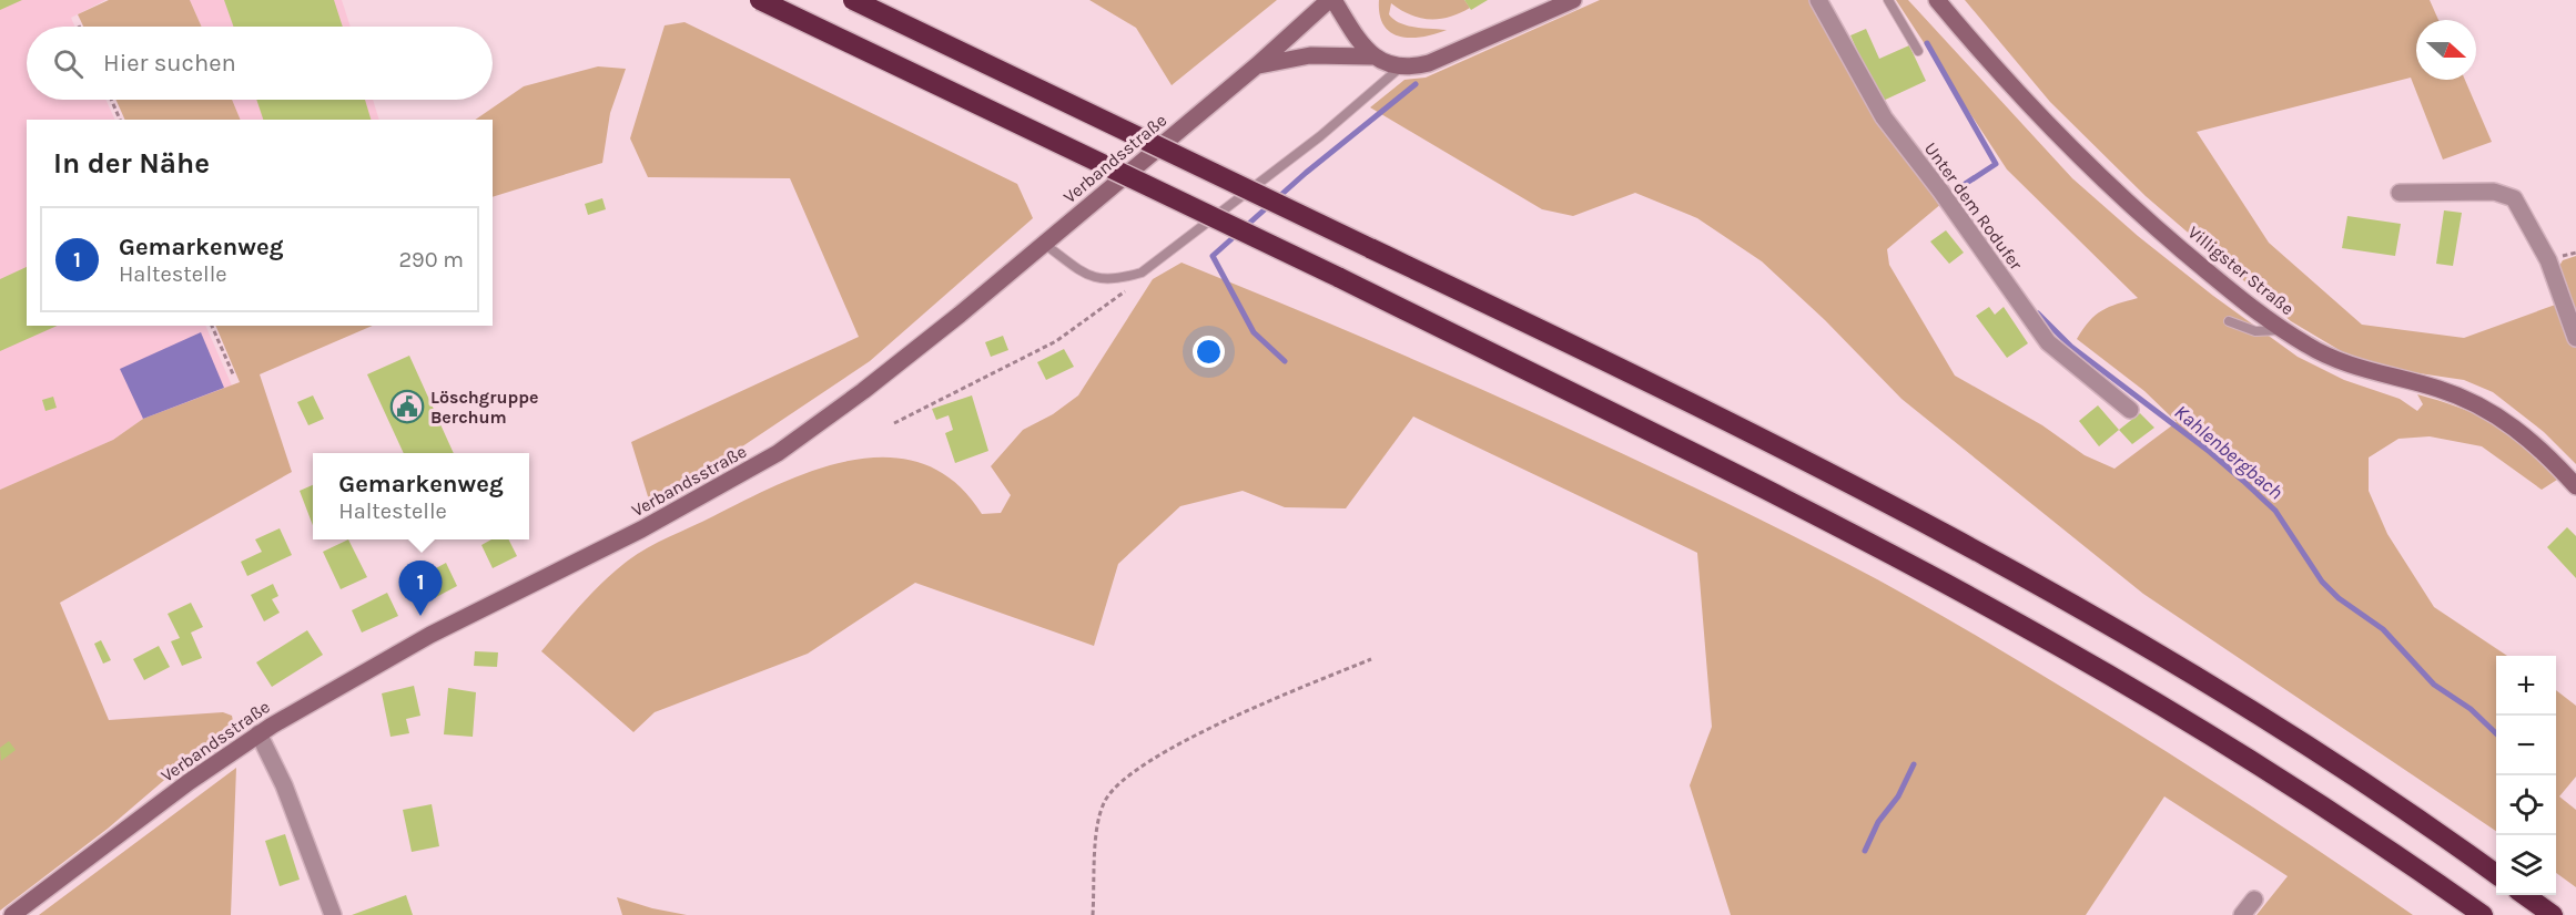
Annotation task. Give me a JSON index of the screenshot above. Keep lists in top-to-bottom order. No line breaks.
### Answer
{"streets":{"main road":["Verbandsstraße","Villigster Straße"],"street":["Unter dem Rodufer"]},"water":["Kahlenbergbach"],"places":{"public building":["Löschgruppe Berchum"]},"north":"right","page":{"search":"Hier suchen","heading":"In der Nähe","list":[{"mark":"1","name":"Gemarkenweg","note":"Haltestelle","value":"290 m"}],"popup":["Gemarkenweg","Haltestelle"],"pins":"1","map_buttons":["+","−"]}}
